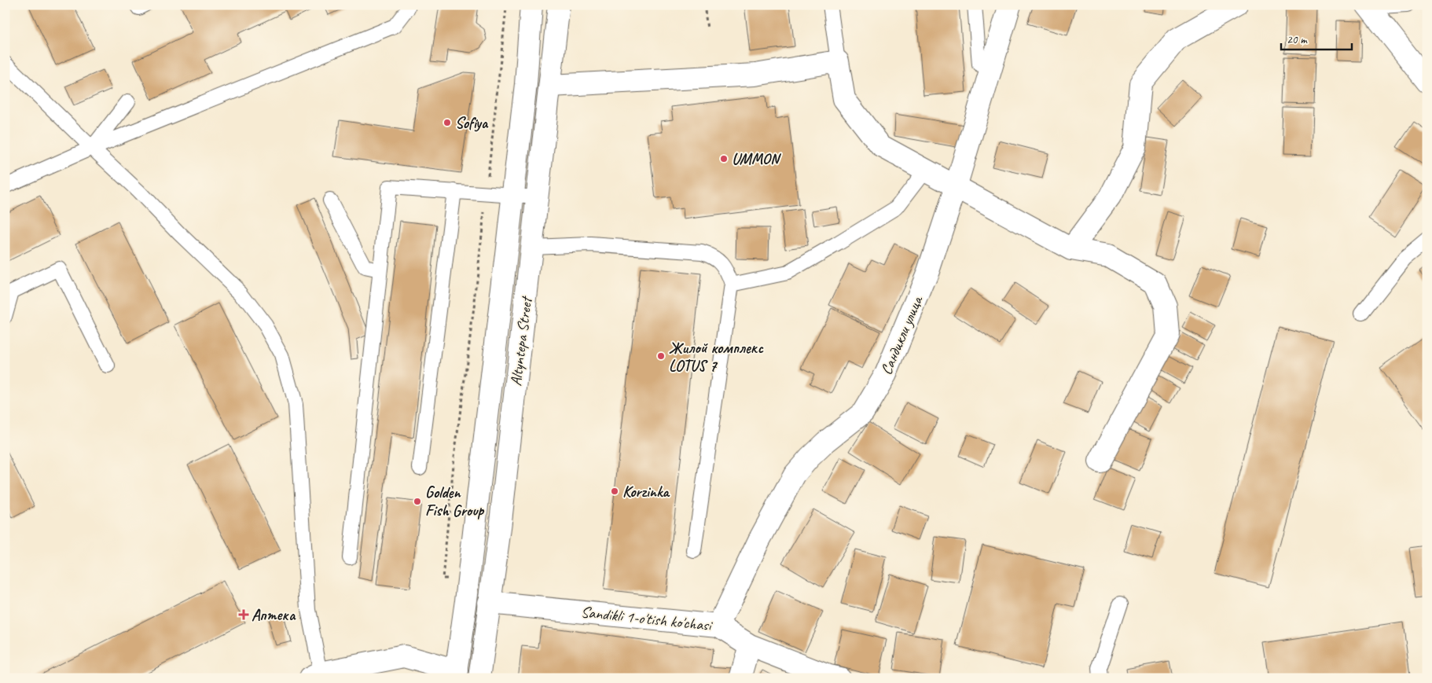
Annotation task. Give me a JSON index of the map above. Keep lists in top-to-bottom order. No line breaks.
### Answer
{"streets":{"street":["Сандикли улица","Altyntepa Street","Sandikli 1-o'tish ko'chasi"]},"crossings":[["Сандикли улица","Sandikli 1-o'tish ko'chasi"],["Altyntepa Street","Sandikli 1-o'tish ko'chasi"]],"places":{"other":["Sofiya","UMMON","Жилой комплекс LOTUS 7","Korzinka","Golden Fish Group"],"health":["Аптека"]},"scale_bar":"20 m"}
